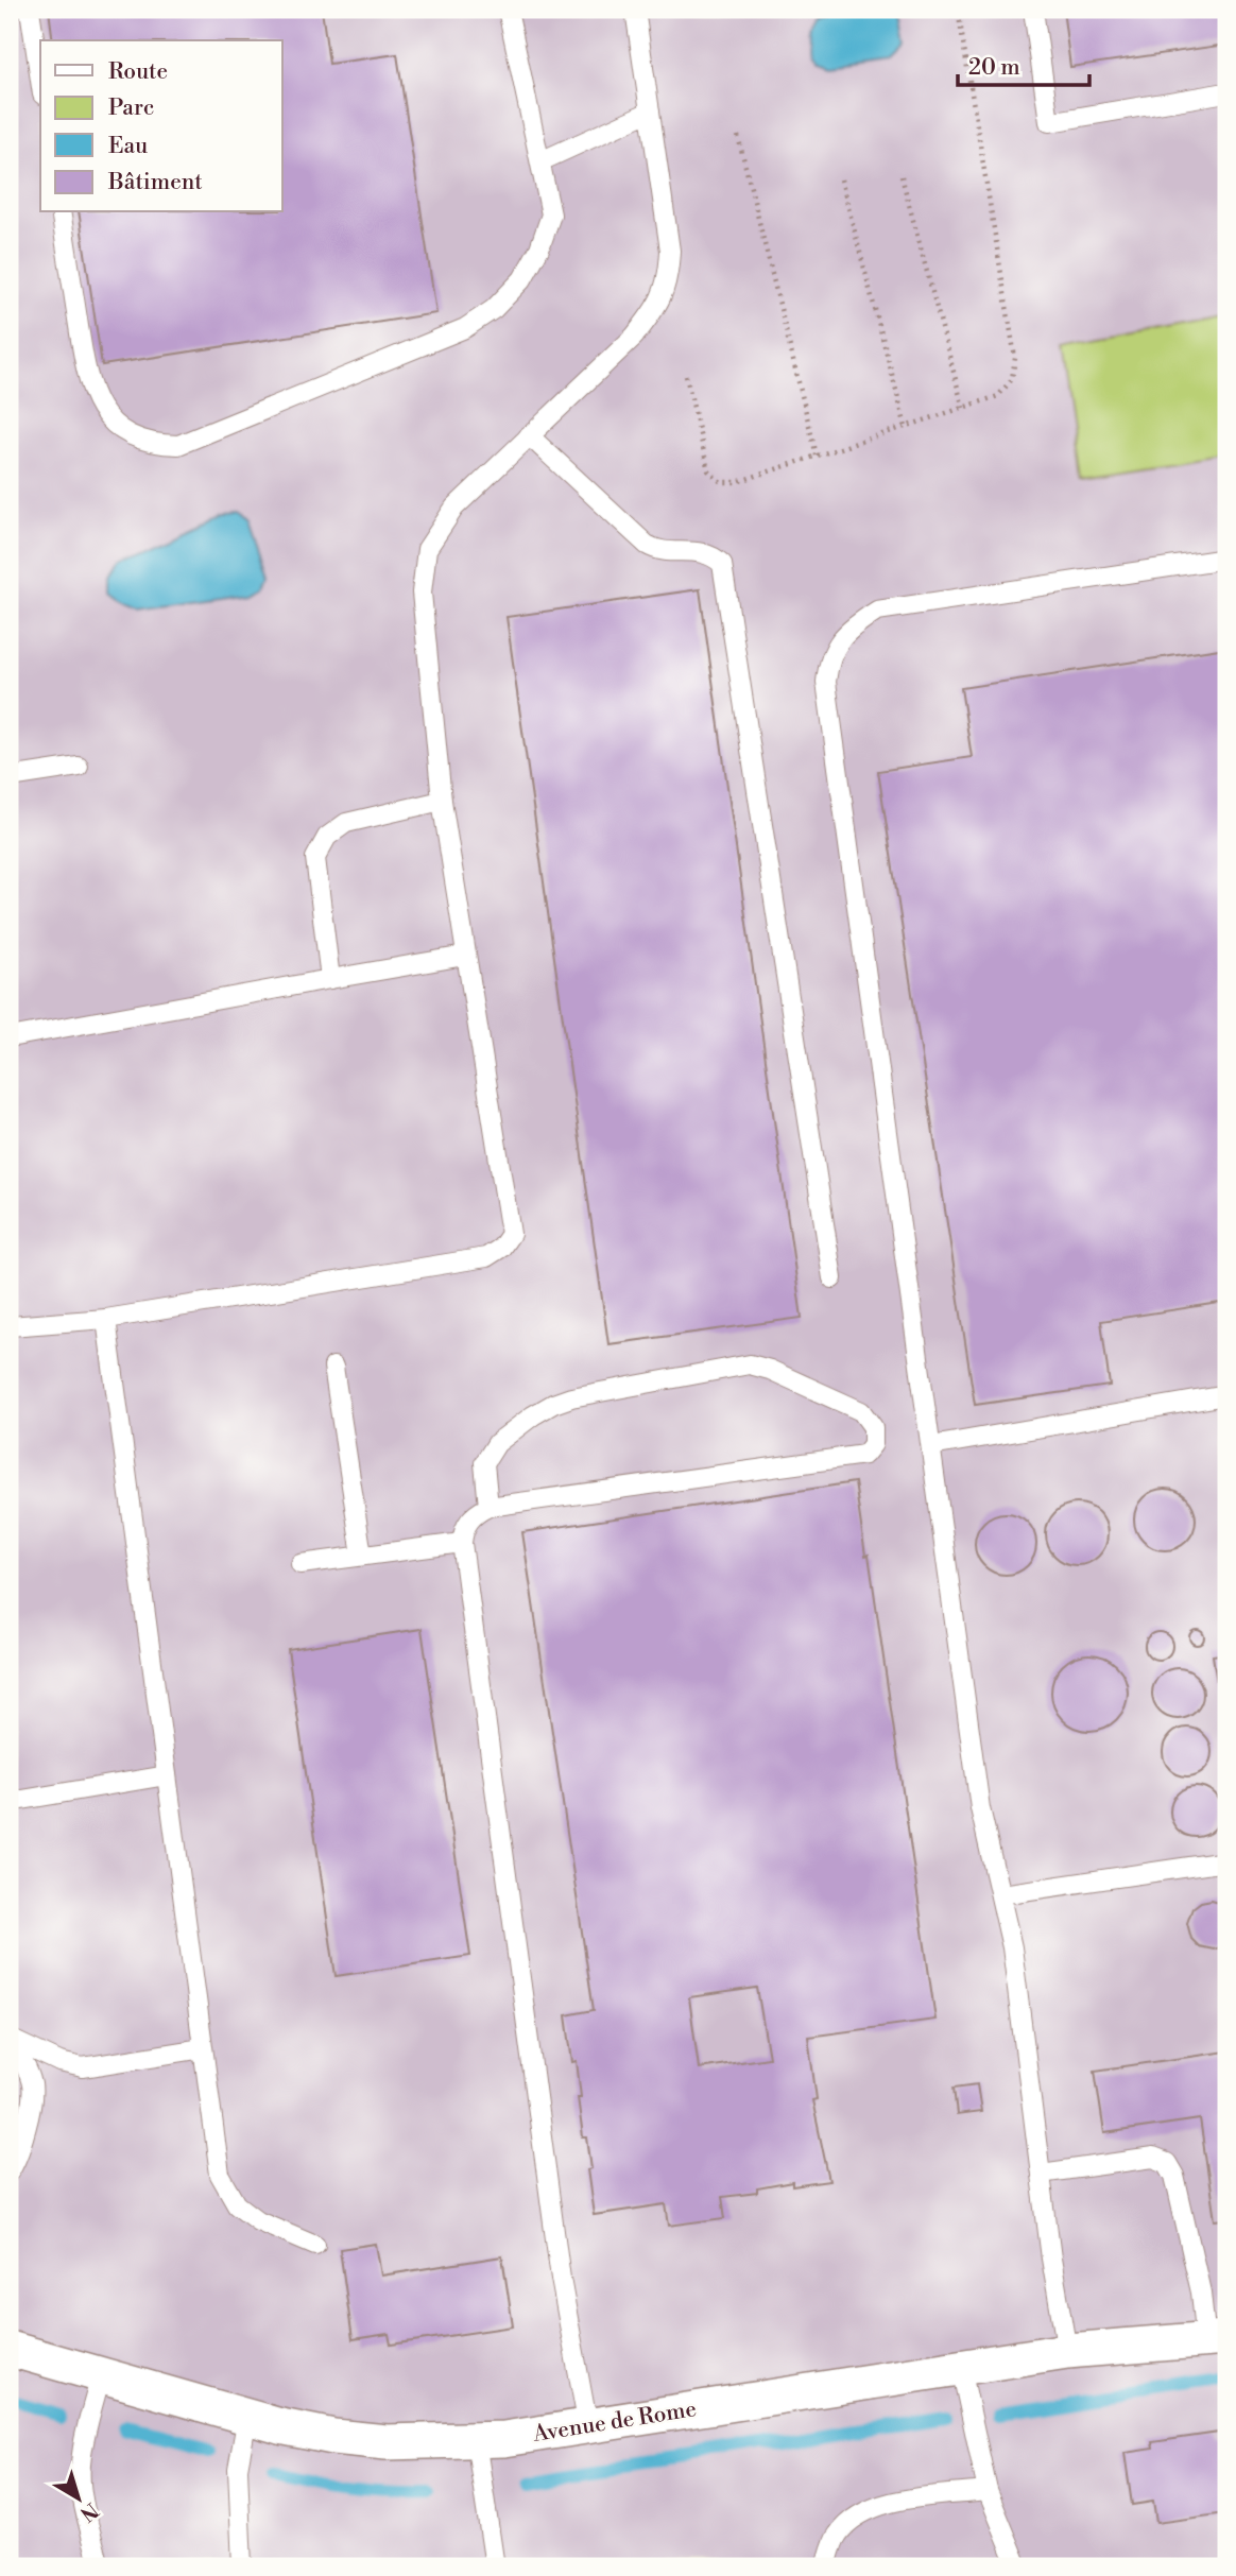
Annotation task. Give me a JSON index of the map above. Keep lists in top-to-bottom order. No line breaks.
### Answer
{"streets":{"street":["Avenue de Rome"]},"legend":["Route","Parc","Eau","Bâtiment"],"scale_bar":"20 m","north":"bottom right"}
